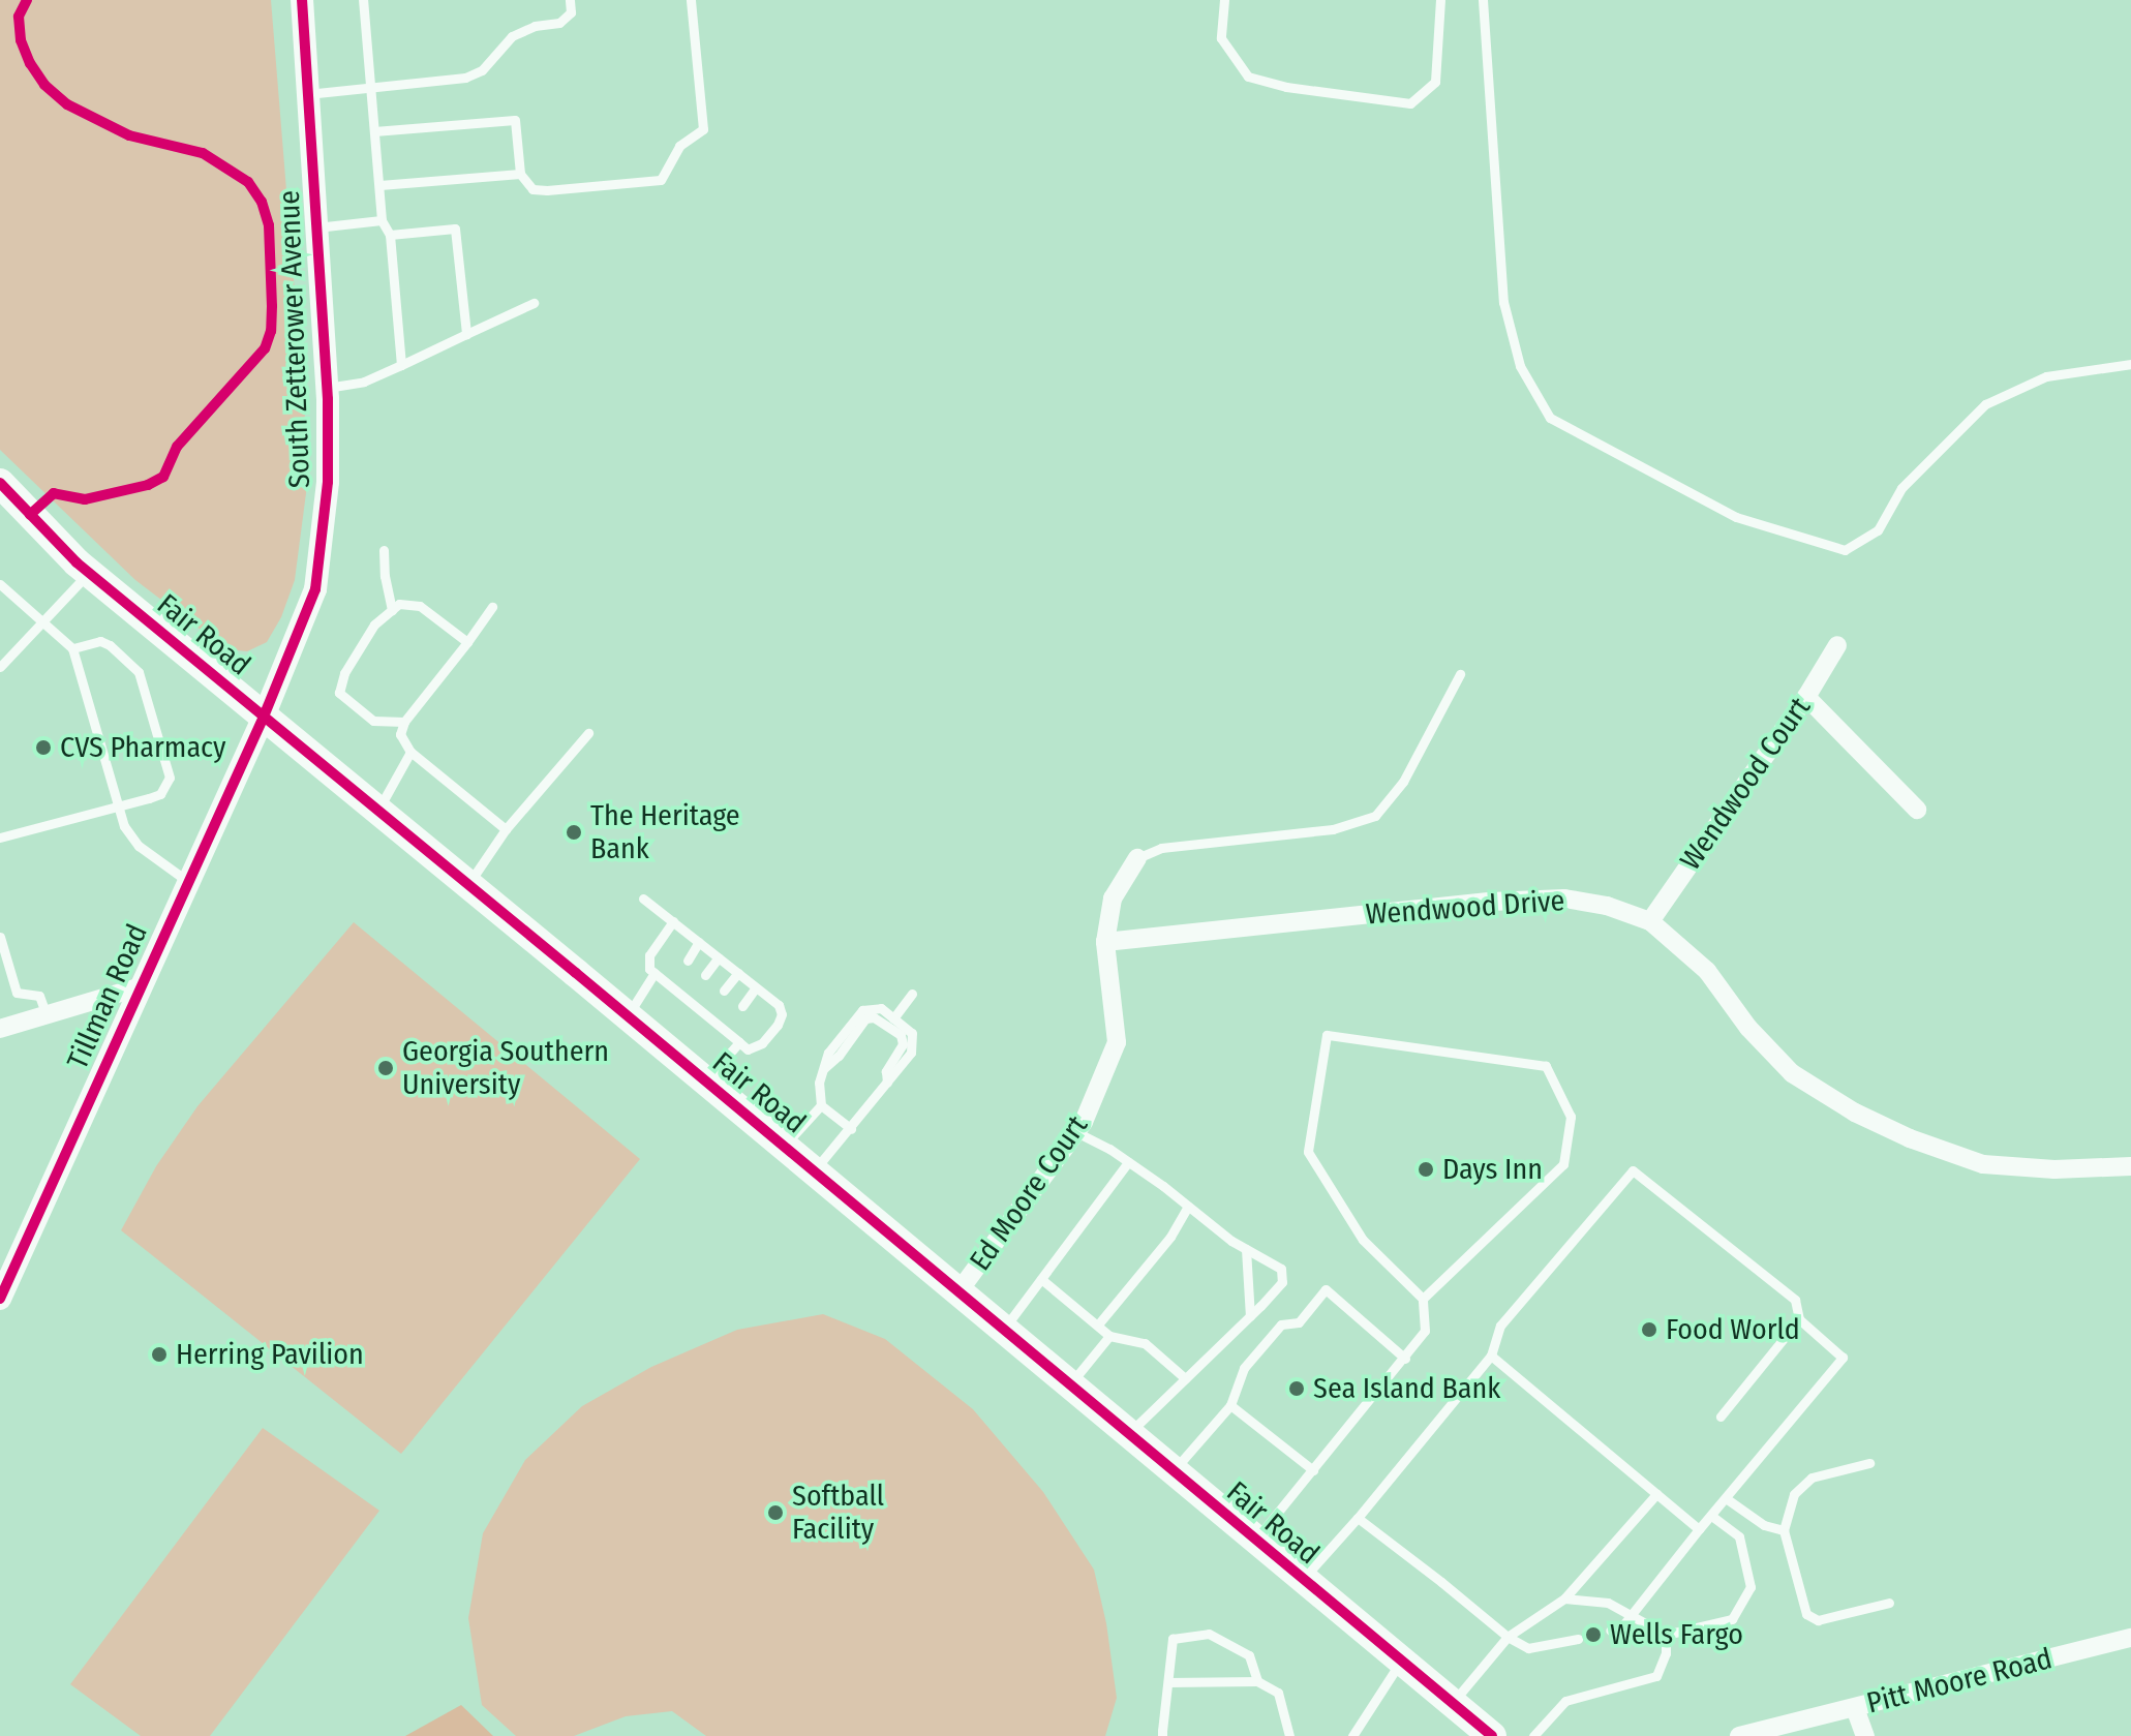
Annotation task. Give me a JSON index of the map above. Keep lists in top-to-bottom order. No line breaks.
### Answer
{"streets":{"main road":["Fair Road"],"street":["South Zetterower Avenue","Wendwood Court","Wendwood Drive","Tillman Road","Ed Moore Court","Pitt Moore Road"]},"crossings":[["South Zetterower Avenue","Fair Road"],["South Zetterower Avenue","Tillman Road"],["Fair Road","Tillman Road"],["Fair Road","Ed Moore Court"],["Wendwood Court","Wendwood Drive"],["Wendwood Drive","Ed Moore Court"]],"places":["CVS Pharmacy","The Heritage Bank","Georgia Southern University","Days Inn","Food World","Herring Pavilion","Sea Island Bank","Softball Facility","Wells Fargo"]}
